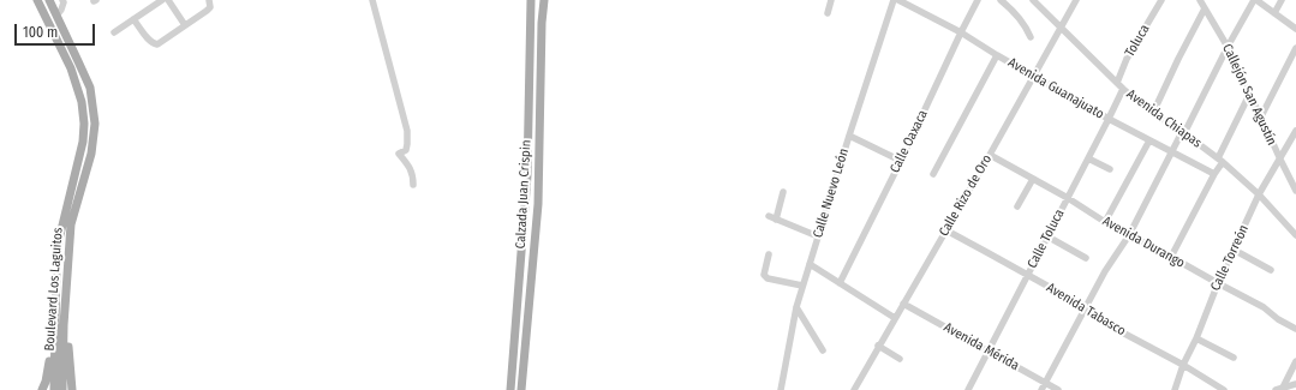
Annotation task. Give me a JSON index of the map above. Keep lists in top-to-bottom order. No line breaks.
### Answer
{"streets":{"main road":["Calzada Juan Crispin","Boulevard Los Laguitos"],"street":["Toluca","Avenida Guanajuato","Callejón San Agustín","Avenida Chiapas","Calle Oaxaca","Calle Nuevo León","Calle Rizo de Oro","Calle Toluca","Avenida Durango","Calle Torreón","Avenida Tabasco","Avenida Mérida"]},"crossings":[["Toluca","Avenida Chiapas"],["Avenida Guanajuato","Calle Oaxaca"],["Avenida Guanajuato","Calle Rizo de Oro"],["Avenida Guanajuato","Calle Toluca"],["Callejón San Agustín","Calle Torreón"],["Avenida Chiapas","Calle Rizo de Oro"],["Avenida Chiapas","Calle Toluca"],["Avenida Chiapas","Calle Torreón"],["Calle Rizo de Oro","Avenida Durango"],["Calle Rizo de Oro","Avenida Tabasco"],["Calle Rizo de Oro","Avenida Mérida"],["Calle Toluca","Avenida Durango"],["Calle Toluca","Avenida Tabasco"],["Calle Toluca","Avenida Mérida"],["Avenida Durango","Calle Torreón"],["Calle Torreón","Avenida Tabasco"]],"scale_bar":"100 m"}
